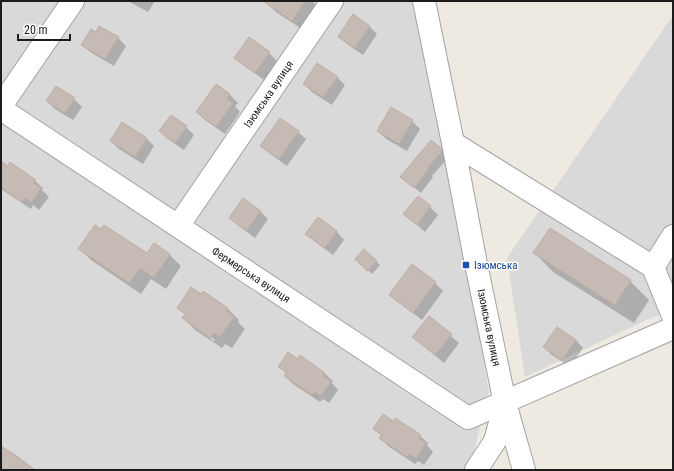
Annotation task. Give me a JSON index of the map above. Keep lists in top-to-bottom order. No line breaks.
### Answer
{"streets":{"street":["Ізюмська вулиця","Фермерська вулиця"]},"crossings":[["Ізюмська вулиця","Фермерська вулиця"]],"places":{"transit":["Ізюмська"]},"scale_bar":"20 m"}
